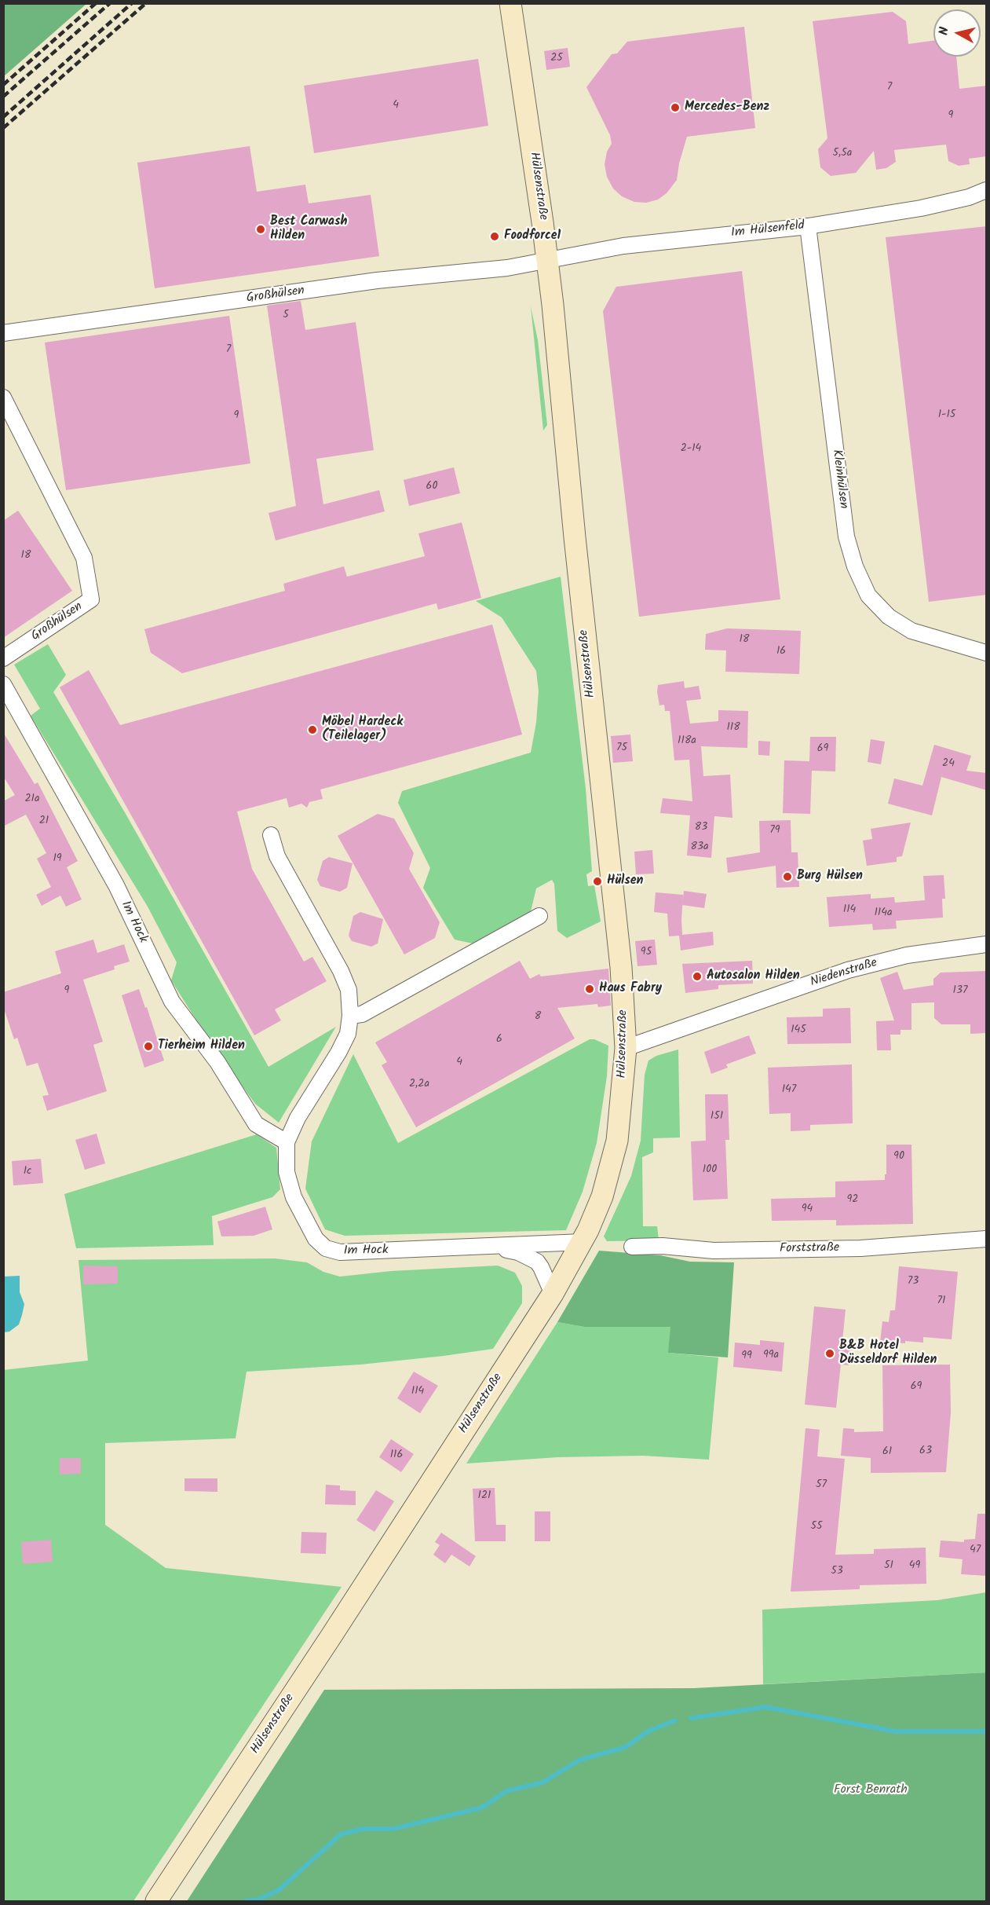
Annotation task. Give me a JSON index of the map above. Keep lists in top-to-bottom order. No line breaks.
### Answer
{"streets":{"main road":["Hülsenstraße"],"street":["Im Hülsenfeld","Großhülsen","Kleinhülsen","Im Hock","Niedenstraße","Forststraße"]},"crossings":[["Hülsenstraße","Im Hülsenfeld"],["Hülsenstraße","Großhülsen"],["Hülsenstraße","Im Hock"],["Hülsenstraße","Niedenstraße"],["Im Hülsenfeld","Großhülsen"],["Im Hülsenfeld","Kleinhülsen"]],"parks":["Forst Benrath"],"places":["Mercedes-Benz","Best Carwash Hilden","Foodforce1","Möbel Hardeck (Teilelager)","Burg Hülsen","Hülsen","Autosalon Hilden","Haus Fabry","Tierheim Hilden","B&B Hotel Düsseldorf Hilden"],"house_numbers":["25","7","4","9","5,5a","5","7","1-15","9","2-14","60","18","18","16","118","118a","75","69","24","21a","21","83","79","83a","19","114","114a","95","9","137","8","145","6","4","2,2a","147","151","90","100","1c","92","94","73","71","99a","99","69","114","63","61","116","57","121","55","47","51","49","53"],"north":"left"}
